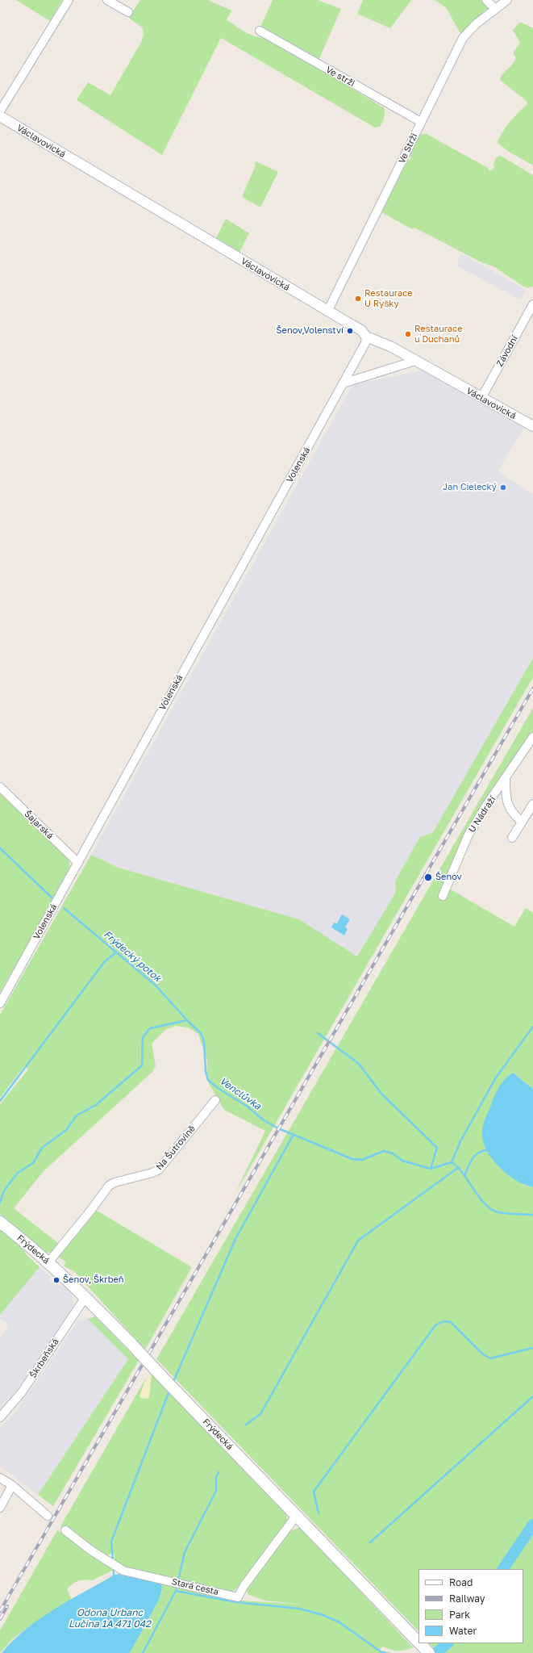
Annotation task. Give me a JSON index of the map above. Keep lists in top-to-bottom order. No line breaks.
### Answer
{"streets":{"main road":["Frýdecká"],"street":["Ve strži","Václavovická","Ve Strži","Závodní","Volenská","U Nádraží","Šajarská","Na Šutrovině","Škrbeňská","Stará cesta"]},"crossings":[["Ve strži","Ve Strži"],["Václavovická","Ve Strži"],["Václavovická","Závodní"],["Václavovická","Volenská"],["Volenská","Šajarská"],["Na Šutrovině","Frýdecká"],["Frýdecká","Škrbeňská"],["Frýdecká","Stará cesta"]],"water":["Frýdecký potok","Venclůvka","Odona Urbanc Lučina 1A 471 042"],"places":["Restaurace U Ryšky","Šenov,Volenství","Restaurace u Duchanů","Jan Cielecký","Šenov","Šenov, Škrbeň"],"legend":["Road","Railway","Park","Water"]}
